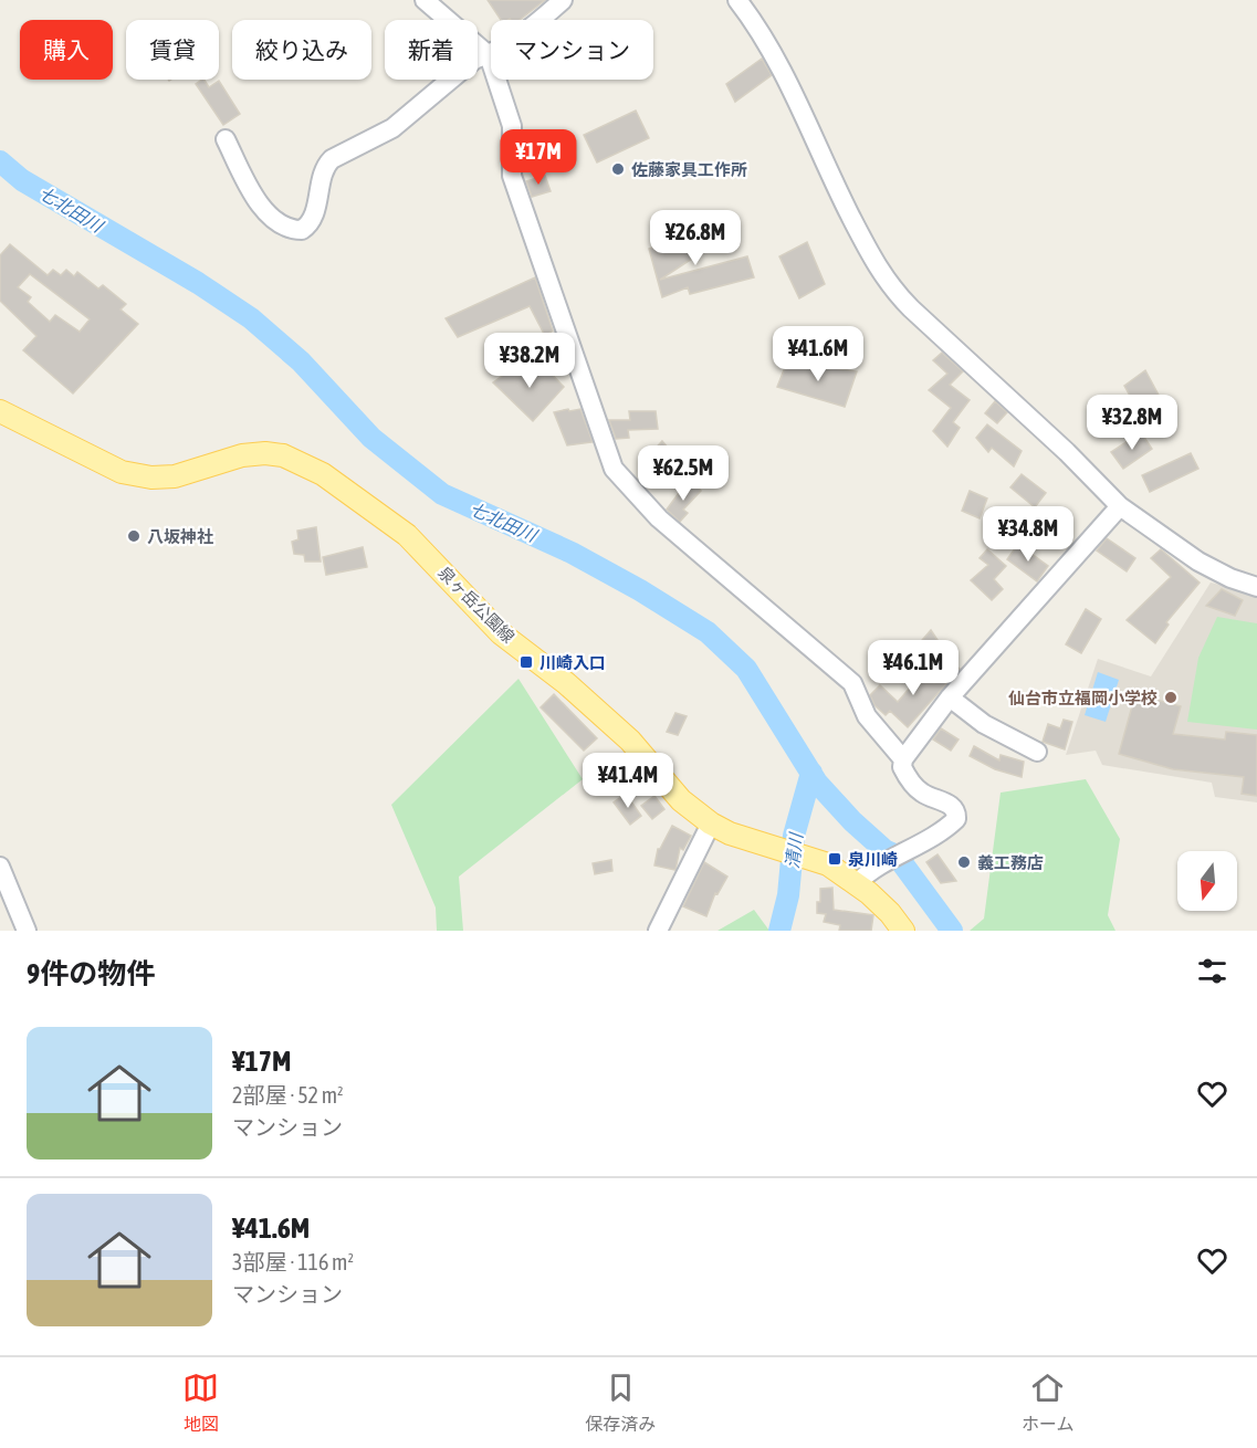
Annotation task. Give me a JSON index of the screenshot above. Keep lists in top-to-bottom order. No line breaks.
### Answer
{"streets":{"main road":["泉ヶ岳公園線"]},"water":["七北田川","清川"],"places":{"other":["佐藤家具工作所","八坂神社","仙台市立福岡小学校","義工務店"],"transit":["川崎入口","泉川崎"]},"north":"bottom","page":{"chip":["購入","賃貸","絞り込み","新着","マンション"],"price":["¥17M","¥26.8M","¥41.6M","¥38.2M","¥32.8M","¥62.5M","¥34.8M","¥46.1M","¥41.4M"],"heading":"9件の物件","list":[{"name":"¥17M","note":"2部屋 · 52 m² · マンション"},{"name":"¥41.6M","note":"3部屋 · 116 m² · マンション"}],"tabs":["地図","保存済み","ホーム"]}}
